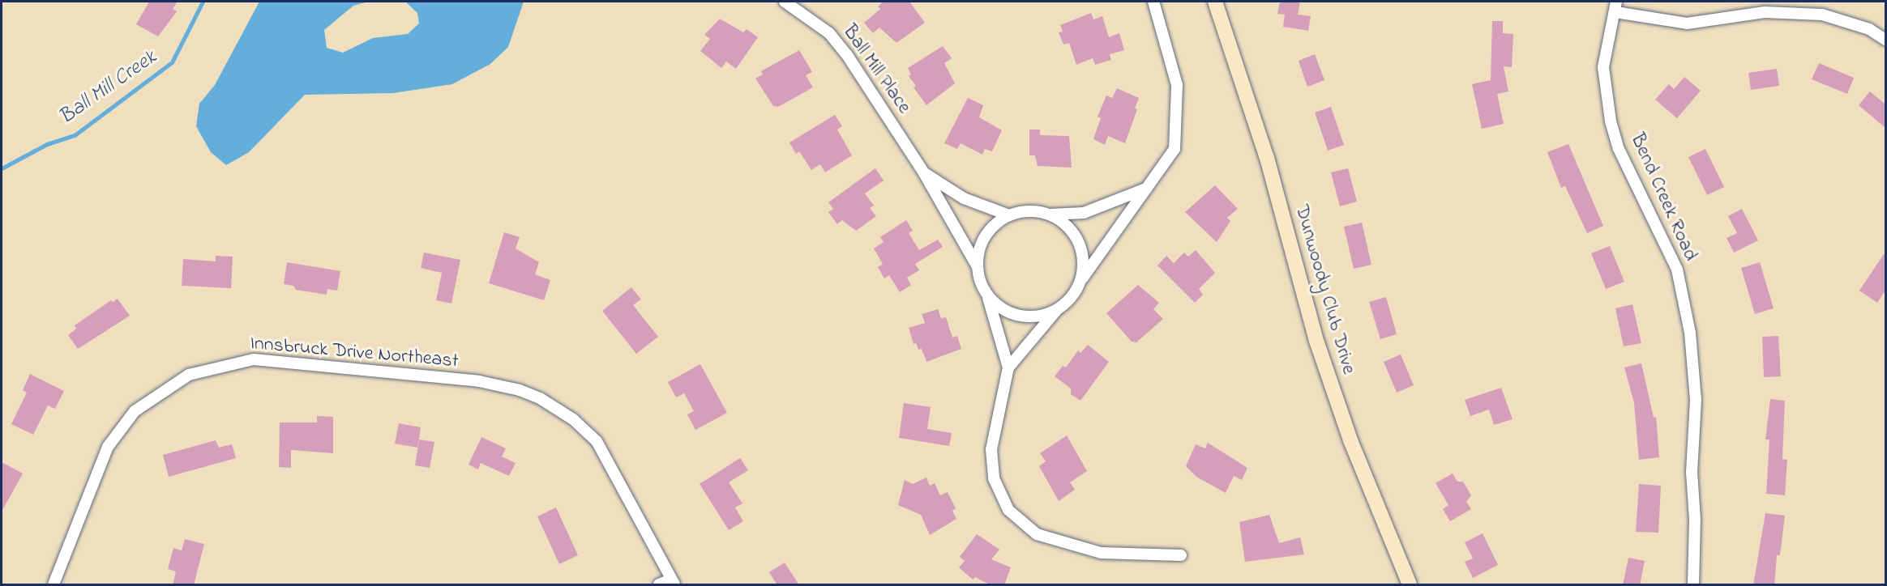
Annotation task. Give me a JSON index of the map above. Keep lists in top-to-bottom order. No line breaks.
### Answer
{"streets":{"street":["Ball Mill Place","Bend Creek Road","Dunwoody Club Drive","Innsbruck Drive Northeast"]},"water":["Ball Mill Creek"]}
